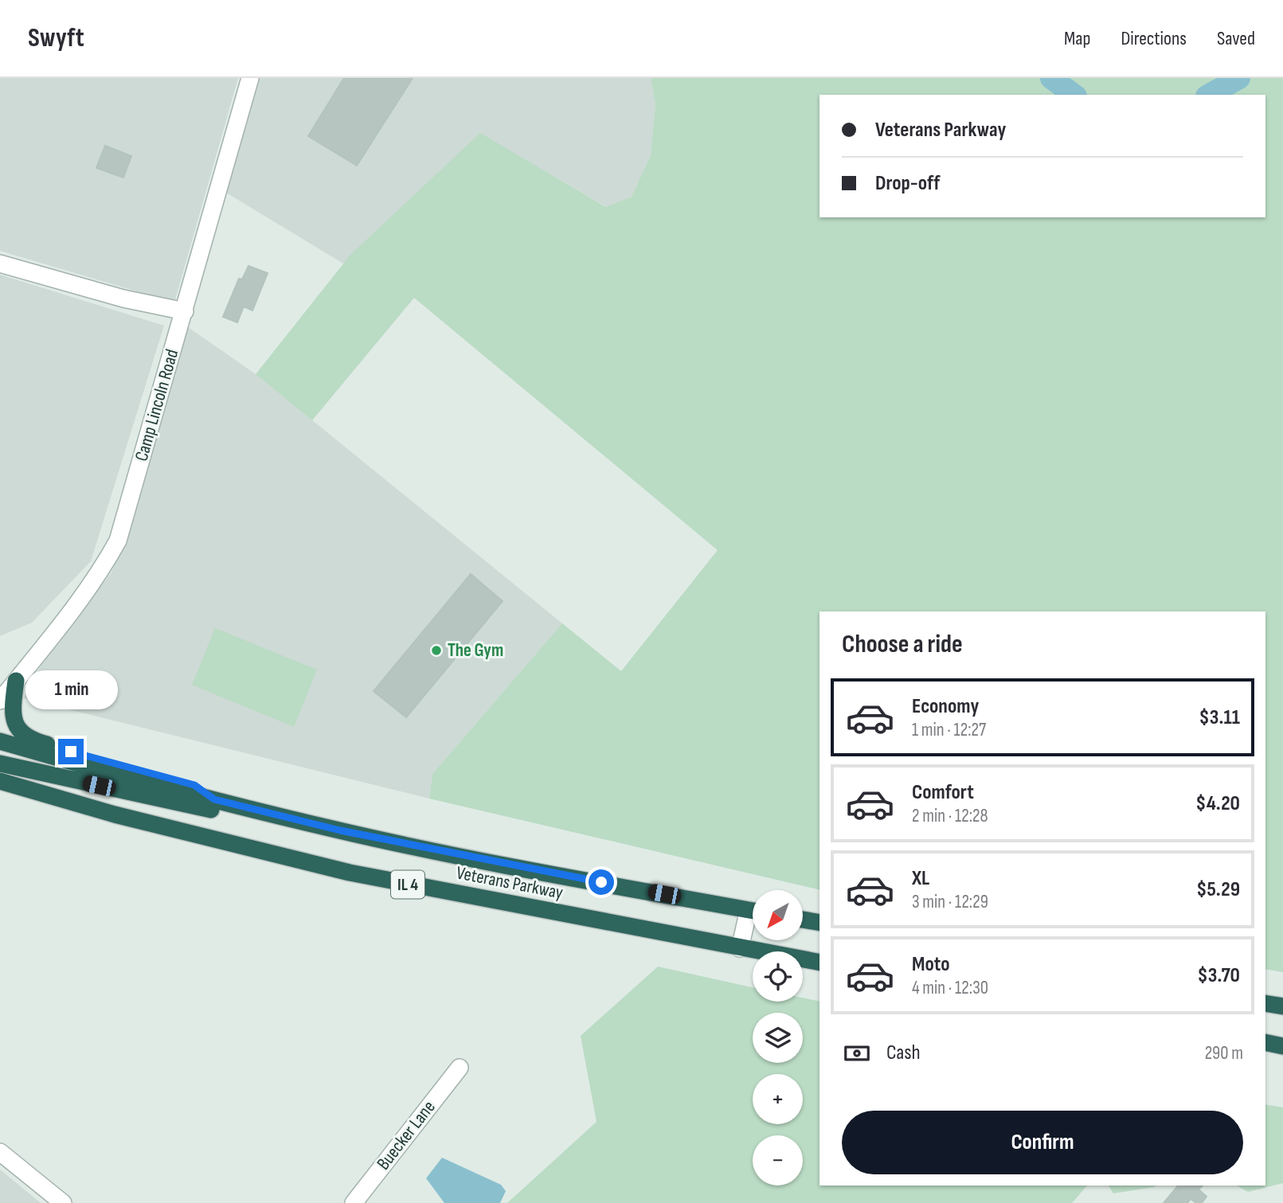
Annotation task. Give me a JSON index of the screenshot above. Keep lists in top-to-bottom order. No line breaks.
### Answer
{"streets":{"highway":["Veterans Parkway","IL 4"],"street":["Camp Lincoln Road","Buecker Lane"]},"places":["The Gym"],"north":"bottom left","page":{"header":"Swyft","nav":["Map","Directions","Saved"],"banner":["Veterans Parkway","Drop-off"],"heading":"Choose a ride","bubble":"1 min","list":[{"name":"Economy","note":"1 min · 12:27","value":"$3.11"},{"name":"Comfort","note":"2 min · 12:28","value":"$4.20"},{"name":"XL","note":"3 min · 12:29","value":"$5.29"},{"name":"Moto","note":"4 min · 12:30","value":"$3.70"}],"map_buttons":["+","−"],"pay":["Cash","290 m"],"buttons":"Confirm"}}
